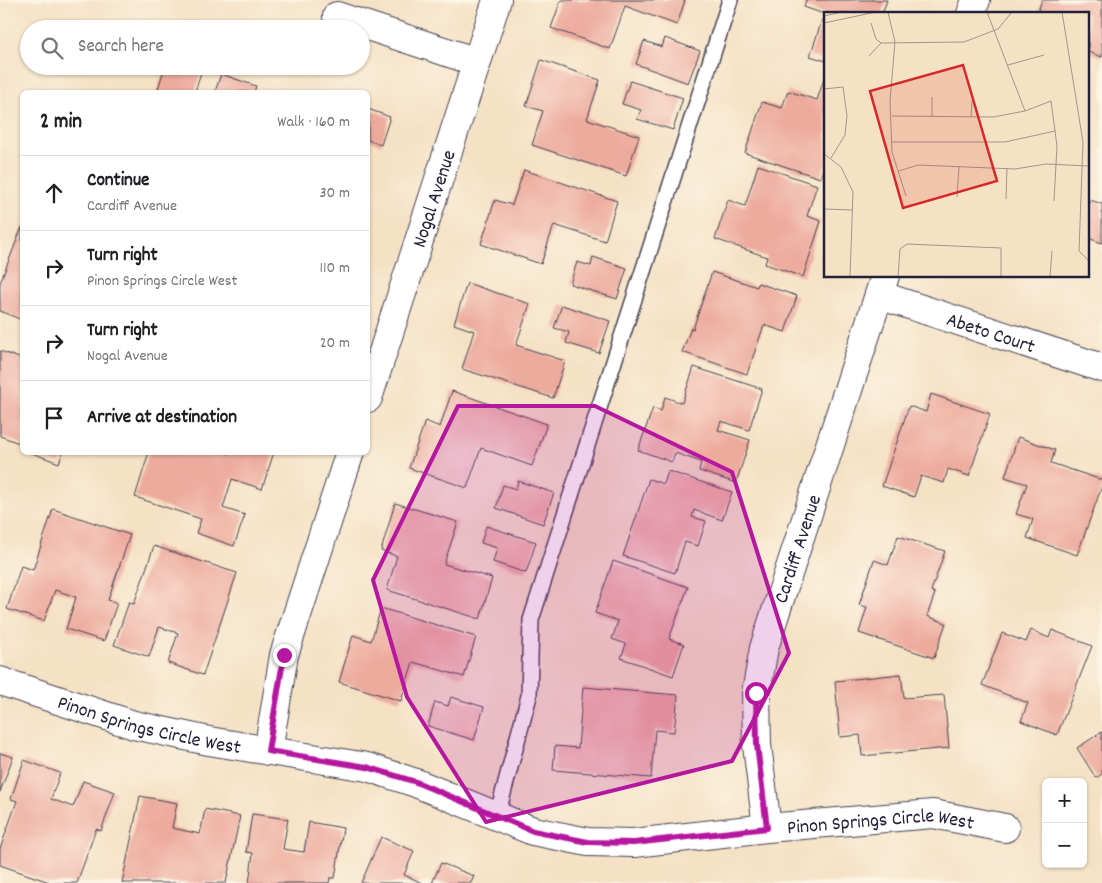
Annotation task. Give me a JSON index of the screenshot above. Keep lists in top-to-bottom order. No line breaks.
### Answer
{"streets":{"street":["Nogal Avenue","Abeto Court","Cardiff Avenue","Pinon Springs Circle West"]},"crossings":[["Abeto Court","Cardiff Avenue"],["Cardiff Avenue","Pinon Springs Circle West"]],"page":{"search":"Search here","heading":["2 min","Walk · 160 m"],"list":[["Continue","Cardiff Avenue","30 m"],["Turn right","Pinon Springs Circle West","110 m"],["Turn right","Nogal Avenue","20 m"],"Arrive at destination"],"map_buttons":["+","−"]}}
